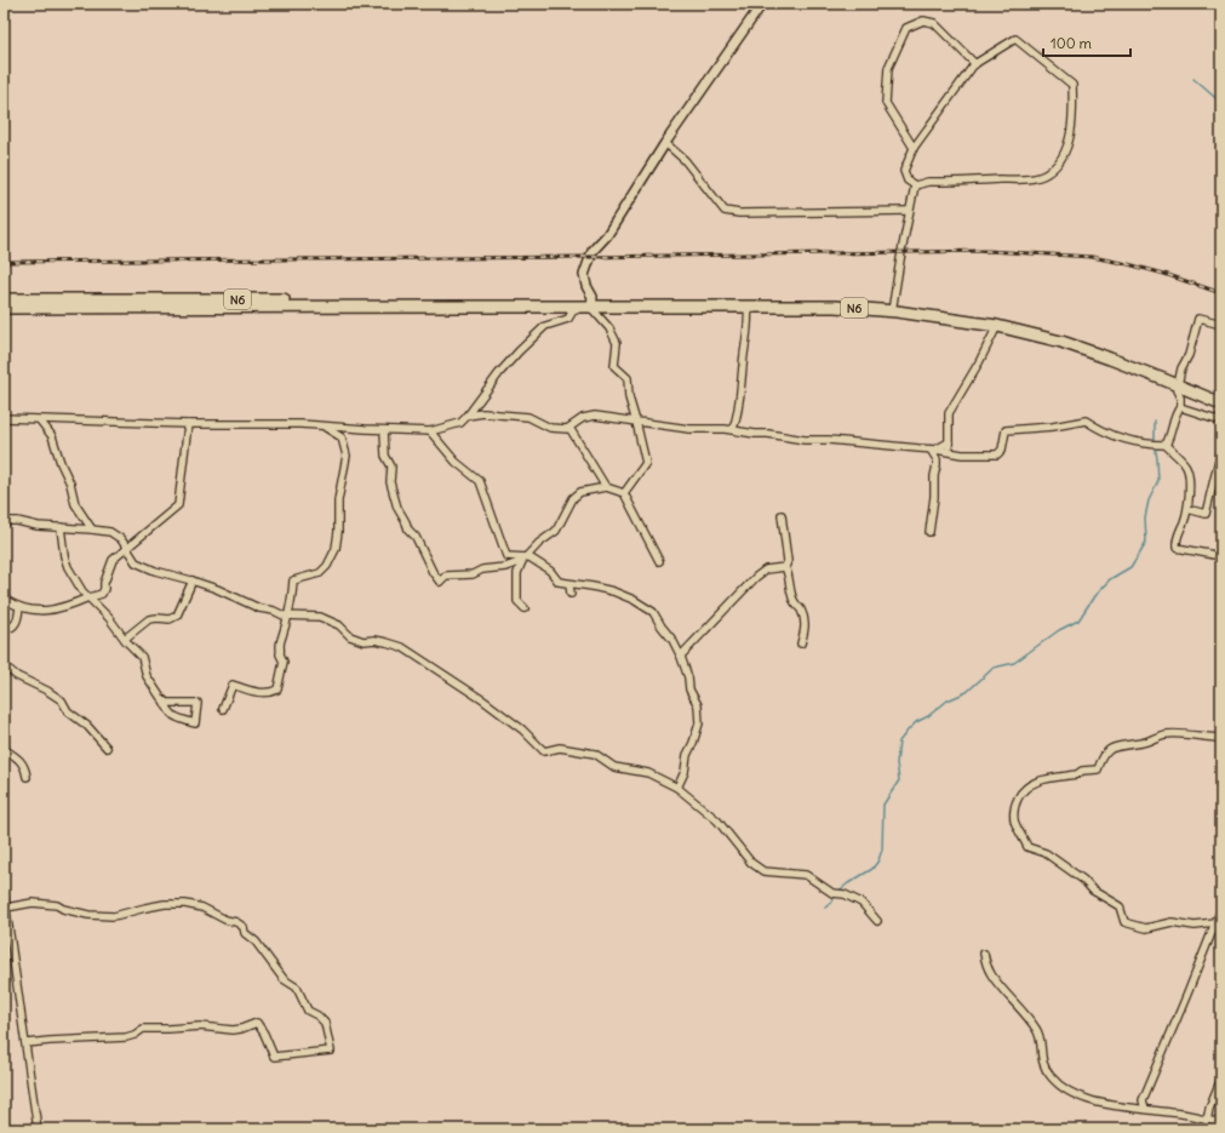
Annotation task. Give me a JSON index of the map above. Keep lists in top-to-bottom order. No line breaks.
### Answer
{"streets":{"highway":["N6"]},"scale_bar":"100 m"}
